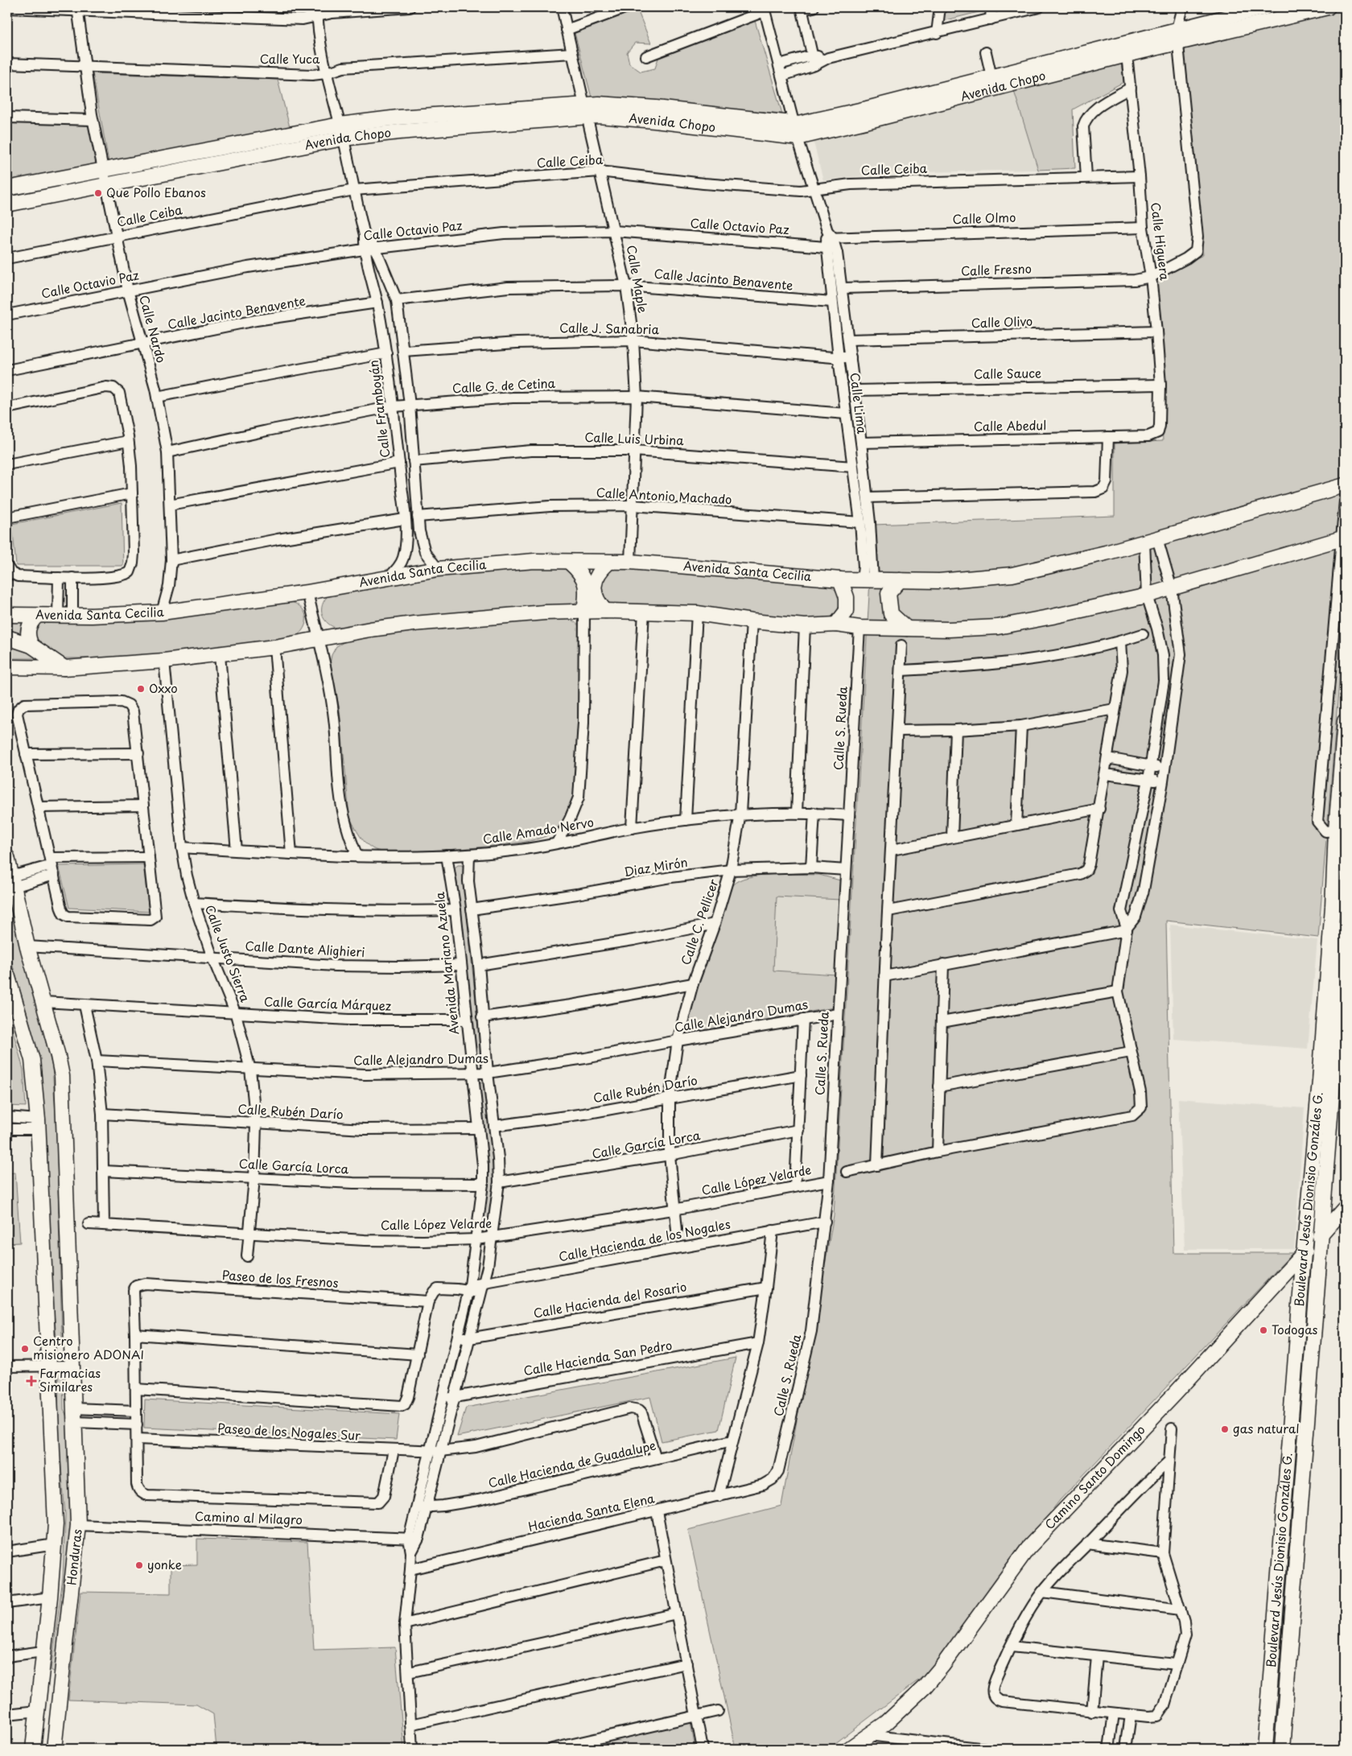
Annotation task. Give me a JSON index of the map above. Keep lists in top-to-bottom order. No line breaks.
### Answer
{"streets":{"street":["Calle Yuca","Avenida Chopo","Calle Ceiba","Calle Olmo","Calle Octavio Paz","Calle Higuera","Calle Fresno","Calle Maple","Calle Jacinto Benavente","Calle Olivo","Calle Nardo","Calle J. Sanabria","Calle Sauce","Calle G. de Cetina","Calle Lima","Calle Framboyán","Calle Abedul","Calle Luis Urbina","Calle Antonio Machado","Avenida Santa Cecilia","Calle S. Rueda","Calle Amado Nervo","Diaz Mirón","Calle C. Pellicer","Calle Dante Alighieri","Calle Justo Sierra","Avenida Mariano Azuela","Calle García Márquez","Calle Alejandro Dumas","Calle Rubén Darío","Calle García Lorca","Calle López Velarde","Boulevard Jesús Dionisio Gonzáles G.","Calle Hacienda de los Nogales","Paseo de los Fresnos","Calle Hacienda del Rosario","Calle Hacienda San Pedro","Paseo de los Nogales Sur","Calle Hacienda de Guadalupe","Camino Santo Domingo","Hacienda Santa Elena","Camino al Milagro","Honduras"]},"crossings":[["Calle Yuca","Calle Maple"],["Calle Yuca","Calle Nardo"],["Calle Yuca","Calle Framboyán"],["Avenida Chopo","Calle Higuera"],["Avenida Chopo","Calle Fresno"],["Avenida Chopo","Calle Maple"],["Avenida Chopo","Calle Nardo"],["Avenida Chopo","Calle Lima"],["Avenida Chopo","Calle Framboyán"],["Calle Ceiba","Calle Higuera"],["Calle Ceiba","Calle Maple"],["Calle Ceiba","Calle Nardo"],["Calle Ceiba","Calle Lima"],["Calle Ceiba","Calle Framboyán"],["Calle Olmo","Calle Octavio Paz"],["Calle Olmo","Calle Higuera"],["Calle Olmo","Calle Lima"],["Calle Octavio Paz","Calle Maple"],["Calle Octavio Paz","Calle Nardo"],["Calle Octavio Paz","Calle Lima"],["Calle Octavio Paz","Calle Framboyán"],["Calle Higuera","Calle Fresno"],["Calle Higuera","Calle Olivo"],["Calle Higuera","Calle Sauce"],["Calle Higuera","Calle Abedul"],["Calle Fresno","Calle Lima"],["Calle Maple","Calle Jacinto Benavente"],["Calle Maple","Calle J. Sanabria"],["Calle Maple","Calle G. de Cetina"],["Calle Maple","Calle Luis Urbina"],["Calle Maple","Calle Antonio Machado"],["Calle Maple","Avenida Santa Cecilia"],["Calle Jacinto Benavente","Calle Nardo"],["Calle Jacinto Benavente","Calle Lima"],["Calle Jacinto Benavente","Calle Framboyán"],["Calle Olivo","Calle Lima"],["Calle Nardo","Calle G. de Cetina"],["Calle Nardo","Avenida Santa Cecilia"],["Calle J. Sanabria","Calle Lima"],["Calle J. Sanabria","Calle Framboyán"],["Calle Sauce","Calle Lima"],["Calle G. de Cetina","Calle Lima"],["Calle G. de Cetina","Calle Framboyán"],["Calle Lima","Calle Abedul"],["Calle Lima","Calle Luis Urbina"],["Calle Lima","Calle Antonio Machado"],["Calle Framboyán","Calle Luis Urbina"],["Calle Framboyán","Calle Antonio Machado"],["Calle Framboyán","Avenida Santa Cecilia"],["Calle S. Rueda","Calle Amado Nervo"],["Calle S. Rueda","Diaz Mirón"],["Calle S. Rueda","Calle Alejandro Dumas"],["Calle S. Rueda","Calle López Velarde"],["Calle S. Rueda","Calle Hacienda de los Nogales"],["Calle S. Rueda","Hacienda Santa Elena"],["Calle Amado Nervo","Calle C. Pellicer"],["Calle Amado Nervo","Calle Justo Sierra"],["Calle Amado Nervo","Avenida Mariano Azuela"],["Diaz Mirón","Calle C. Pellicer"],["Calle C. Pellicer","Calle Alejandro Dumas"],["Calle C. Pellicer","Calle Rubén Darío"],["Calle C. Pellicer","Calle García Lorca"],["Calle C. Pellicer","Calle López Velarde"],["Calle Dante Alighieri","Calle Justo Sierra"],["Calle Dante Alighieri","Avenida Mariano Azuela"],["Calle Justo Sierra","Calle García Márquez"],["Calle Justo Sierra","Calle Alejandro Dumas"],["Calle Justo Sierra","Calle Rubén Darío"],["Calle Justo Sierra","Calle García Lorca"],["Calle Justo Sierra","Calle López Velarde"],["Avenida Mariano Azuela","Calle García Márquez"],["Avenida Mariano Azuela","Calle Alejandro Dumas"],["Avenida Mariano Azuela","Calle Rubén Darío"],["Avenida Mariano Azuela","Calle García Lorca"],["Avenida Mariano Azuela","Calle López Velarde"],["Avenida Mariano Azuela","Calle Hacienda de los Nogales"],["Avenida Mariano Azuela","Calle Hacienda del Rosario"],["Avenida Mariano Azuela","Calle Hacienda San Pedro"],["Avenida Mariano Azuela","Paseo de los Nogales Sur"],["Boulevard Jesús Dionisio Gonzáles G.","Camino Santo Domingo"],["Calle Hacienda de los Nogales","Paseo de los Fresnos"],["Paseo de los Nogales Sur","Calle Hacienda de Guadalupe"],["Camino al Milagro","Honduras"]],"places":{"other":["Que Pollo Ebanos","Oxxo","Todogas","Centro misionero ADONAI","gas natural","yonke"],"health":["Farmacias Similares"]}}
